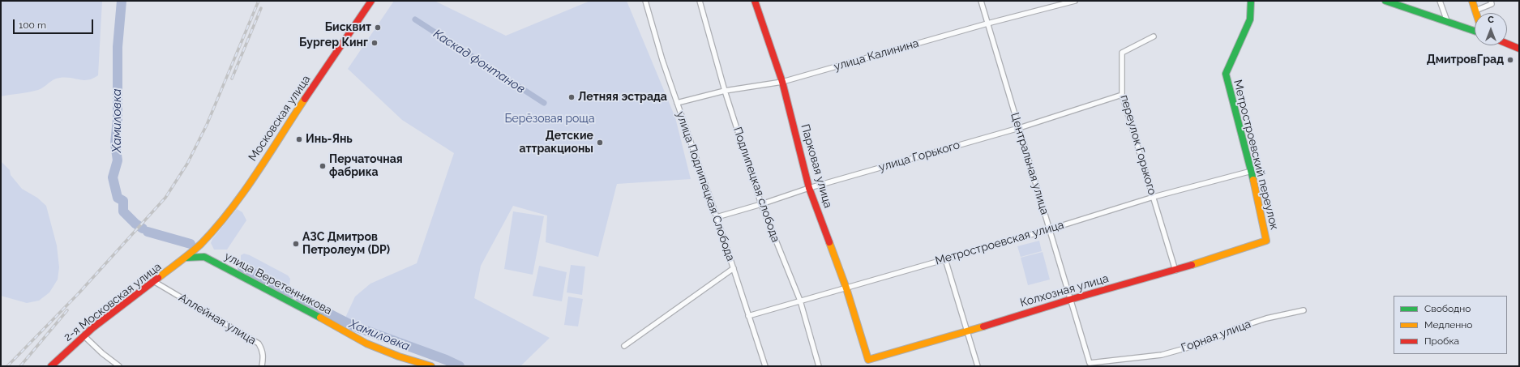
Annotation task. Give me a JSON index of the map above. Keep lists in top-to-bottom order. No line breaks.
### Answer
{"streets":{"street":["улица Калинина","Московская улица","переулок Горького","Метростроевский переулок","улица Горького","Центральная улица","Парковая улица","Подлипецкая слобода","улица Подлипецкая Слобода","Метростроевская улица","улица Веретенникова","Колхозная улица","2-я Московская улица","Аллейная улица","Горная улица"]},"crossings":[["улица Калинина","Центральная улица"],["улица Калинина","Парковая улица"],["улица Калинина","Подлипецкая слобода"],["улица Калинина","улица Подлипецкая Слобода"],["Московская улица","улица Веретенникова"],["Московская улица","2-я Московская улица"],["переулок Горького","улица Горького"],["переулок Горького","Метростроевская улица"],["переулок Горького","Колхозная улица"],["Метростроевский переулок","Метростроевская улица"],["Метростроевский переулок","Колхозная улица"],["улица Горького","Центральная улица"],["улица Горького","Парковая улица"],["улица Горького","Подлипецкая слобода"],["улица Горького","улица Подлипецкая Слобода"],["Центральная улица","Метростроевская улица"],["Центральная улица","Колхозная улица"],["Центральная улица","Горная улица"],["Парковая улица","Метростроевская улица"],["Парковая улица","Колхозная улица"],["Подлипецкая слобода","Метростроевская улица"],["улица Подлипецкая Слобода","Метростроевская улица"],["улица Веретенникова","2-я Московская улица"],["2-я Московская улица","Аллейная улица"]],"water":["Каскад фонтанов","Хамиловка"],"parks":["Берёзовая роща"],"places":["Бисквит","Бургер Кинг","ДмитровГрад","Летняя эстрада","Инь-Янь","Детские аттракционы","Перчаточная фабрика","АЗС Дмитров Петролеум (DP)"],"legend":["Свободно","Медленно","Пробка"],"scale_bar":"100 m","north":"top"}
